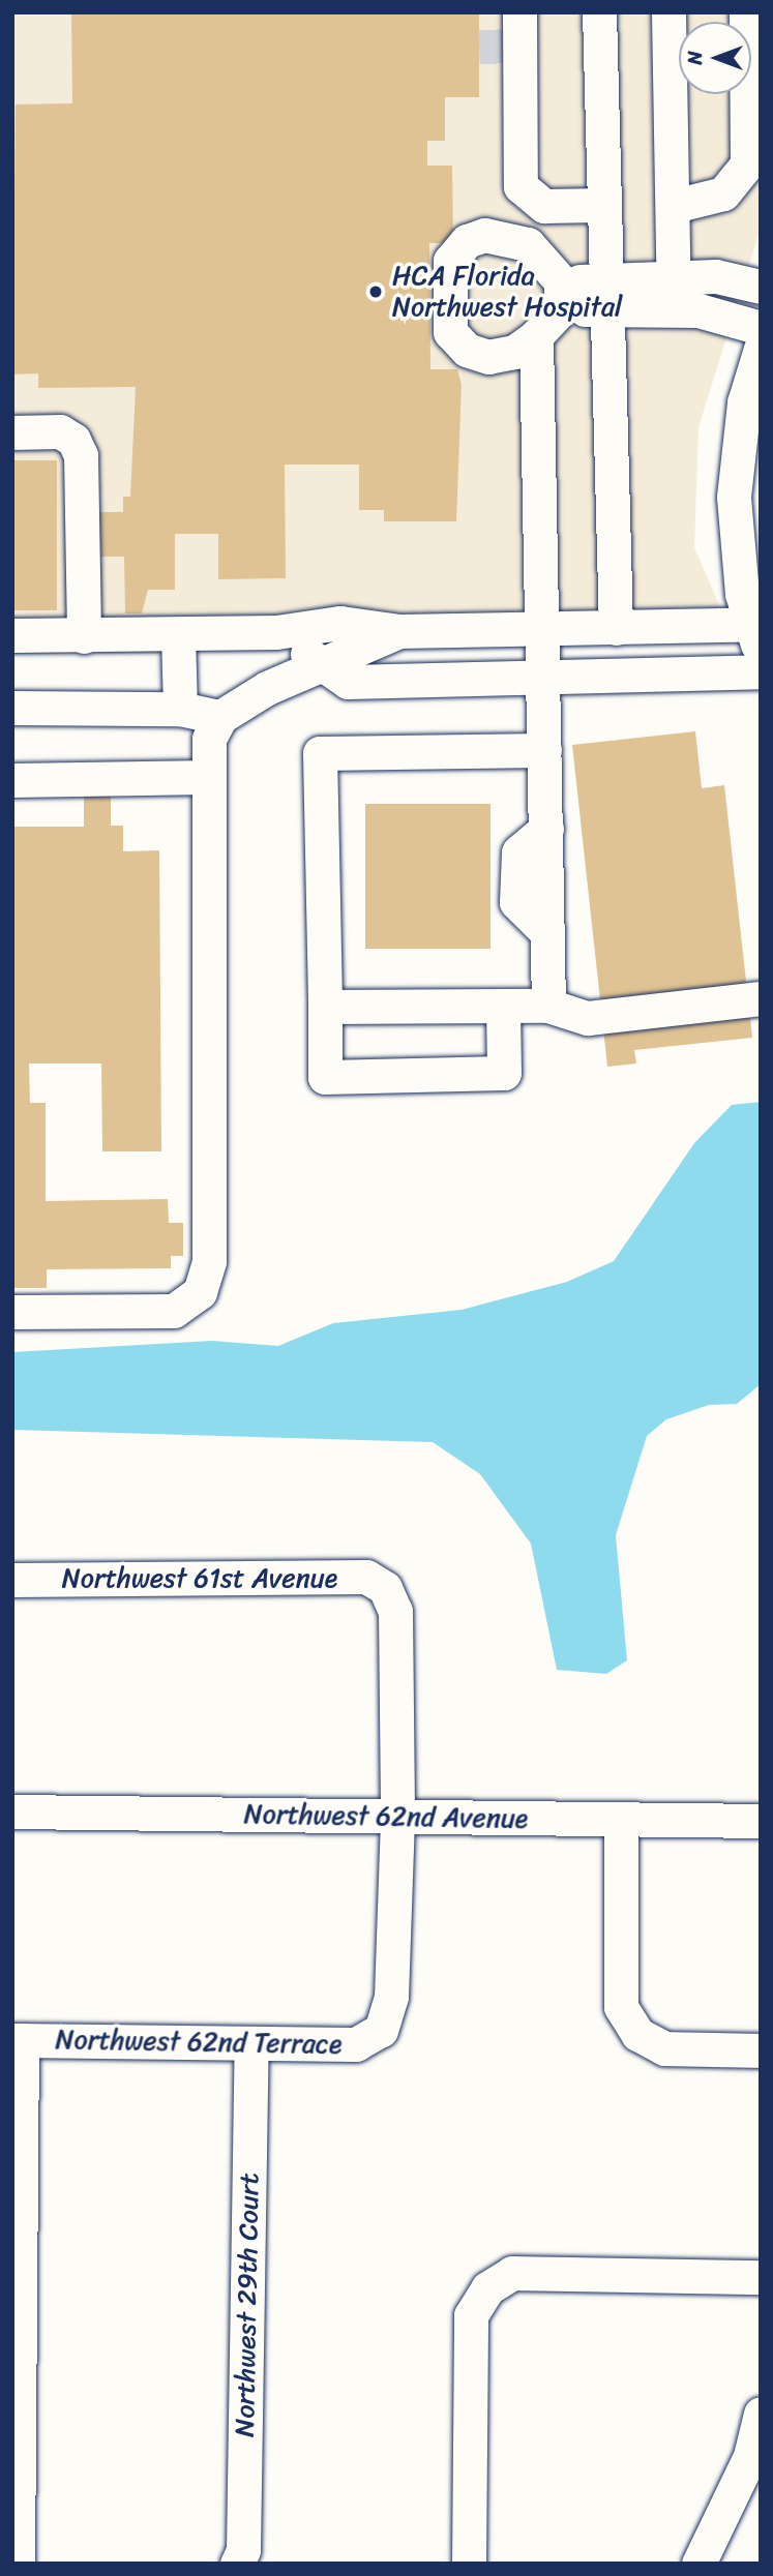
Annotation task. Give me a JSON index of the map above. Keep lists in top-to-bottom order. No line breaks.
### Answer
{"streets":{"street":["Northwest 61st Avenue","Northwest 62nd Avenue","Northwest 62nd Terrace","Northwest 29th Court"]},"crossings":[["Northwest 61st Avenue","Northwest 62nd Avenue"],["Northwest 61st Avenue","Northwest 62nd Terrace"],["Northwest 62nd Avenue","Northwest 62nd Terrace"],["Northwest 62nd Terrace","Northwest 29th Court"]],"places":["HCA Florida Northwest Hospital"],"north":"left"}
